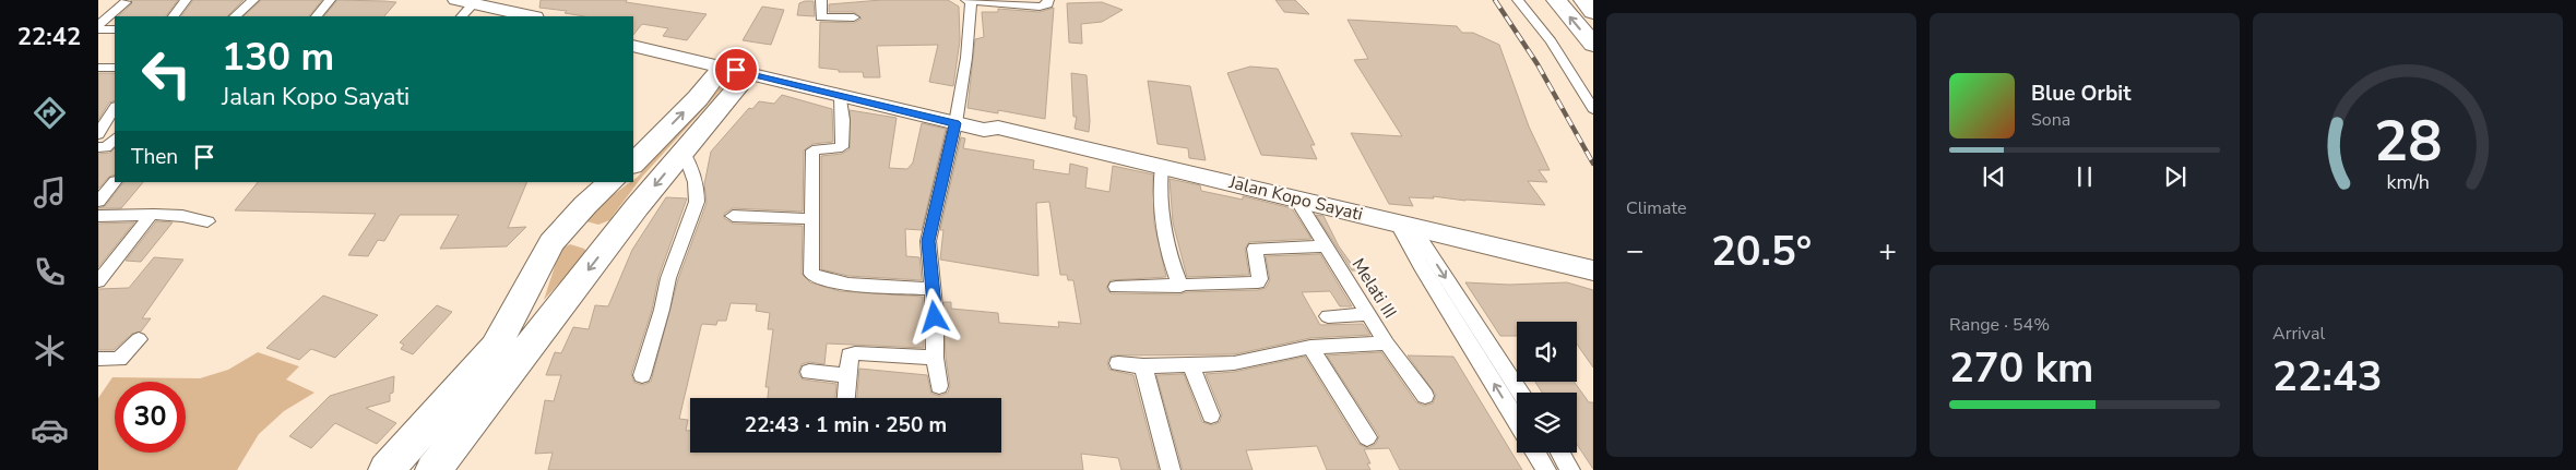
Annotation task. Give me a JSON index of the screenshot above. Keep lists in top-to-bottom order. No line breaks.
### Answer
{"streets":{"main road":["Jalan Kopo Sayati"],"street":["Melati III"]},"crossings":[["Jalan Kopo Sayati","Melati III"]],"page":{"tabs":"22:42","tile":["Climate",["Range · 54%","270 km"],["Arrival","22:43"]],"turn":["130 m","Jalan Kopo Sayati"],"song":["Blue Orbit","Sona"],"then":"Then","heat":["−","20.5°","+"],"limit":"30","trip":"22:43 · 1 min · 250 m","gauge":["28","km/h"]}}
